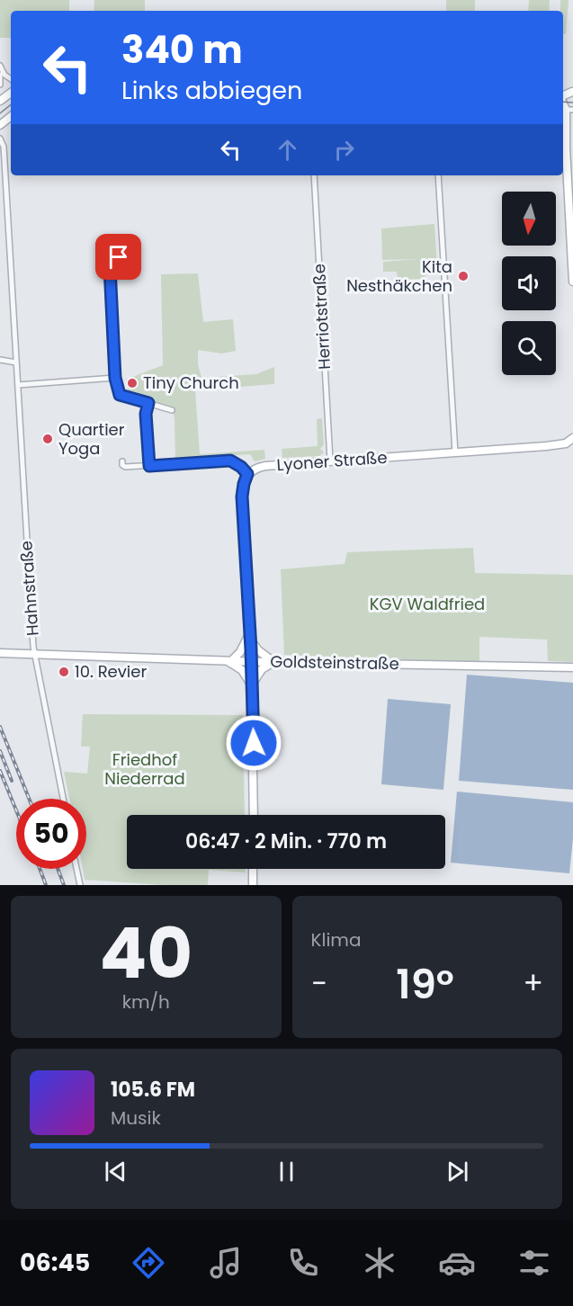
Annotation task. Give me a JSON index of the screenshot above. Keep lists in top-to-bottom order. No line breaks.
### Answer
{"streets":{"main road":["Lyoner Straße","Goldsteinstraße"],"street":["Herriotstraße","Hahnstraße"]},"crossings":[["Herriotstraße","Lyoner Straße"],["Hahnstraße","Goldsteinstraße"]],"parks":["KGV Waldfried","Friedhof Niederrad"],"places":["Kita Nesthäkchen","Tiny Church","Quartier Yoga","10. Revier"],"north":"bottom","page":{"turn":["340 m","Links abbiegen"],"limit":"50","trip":"06:47 · 2 Min. · 770 m","tile":[["40","km/h"],"Klima"],"heat":["−","19°","+"],"song":["105.6 FM","Musik"],"tabs":"06:45"}}
